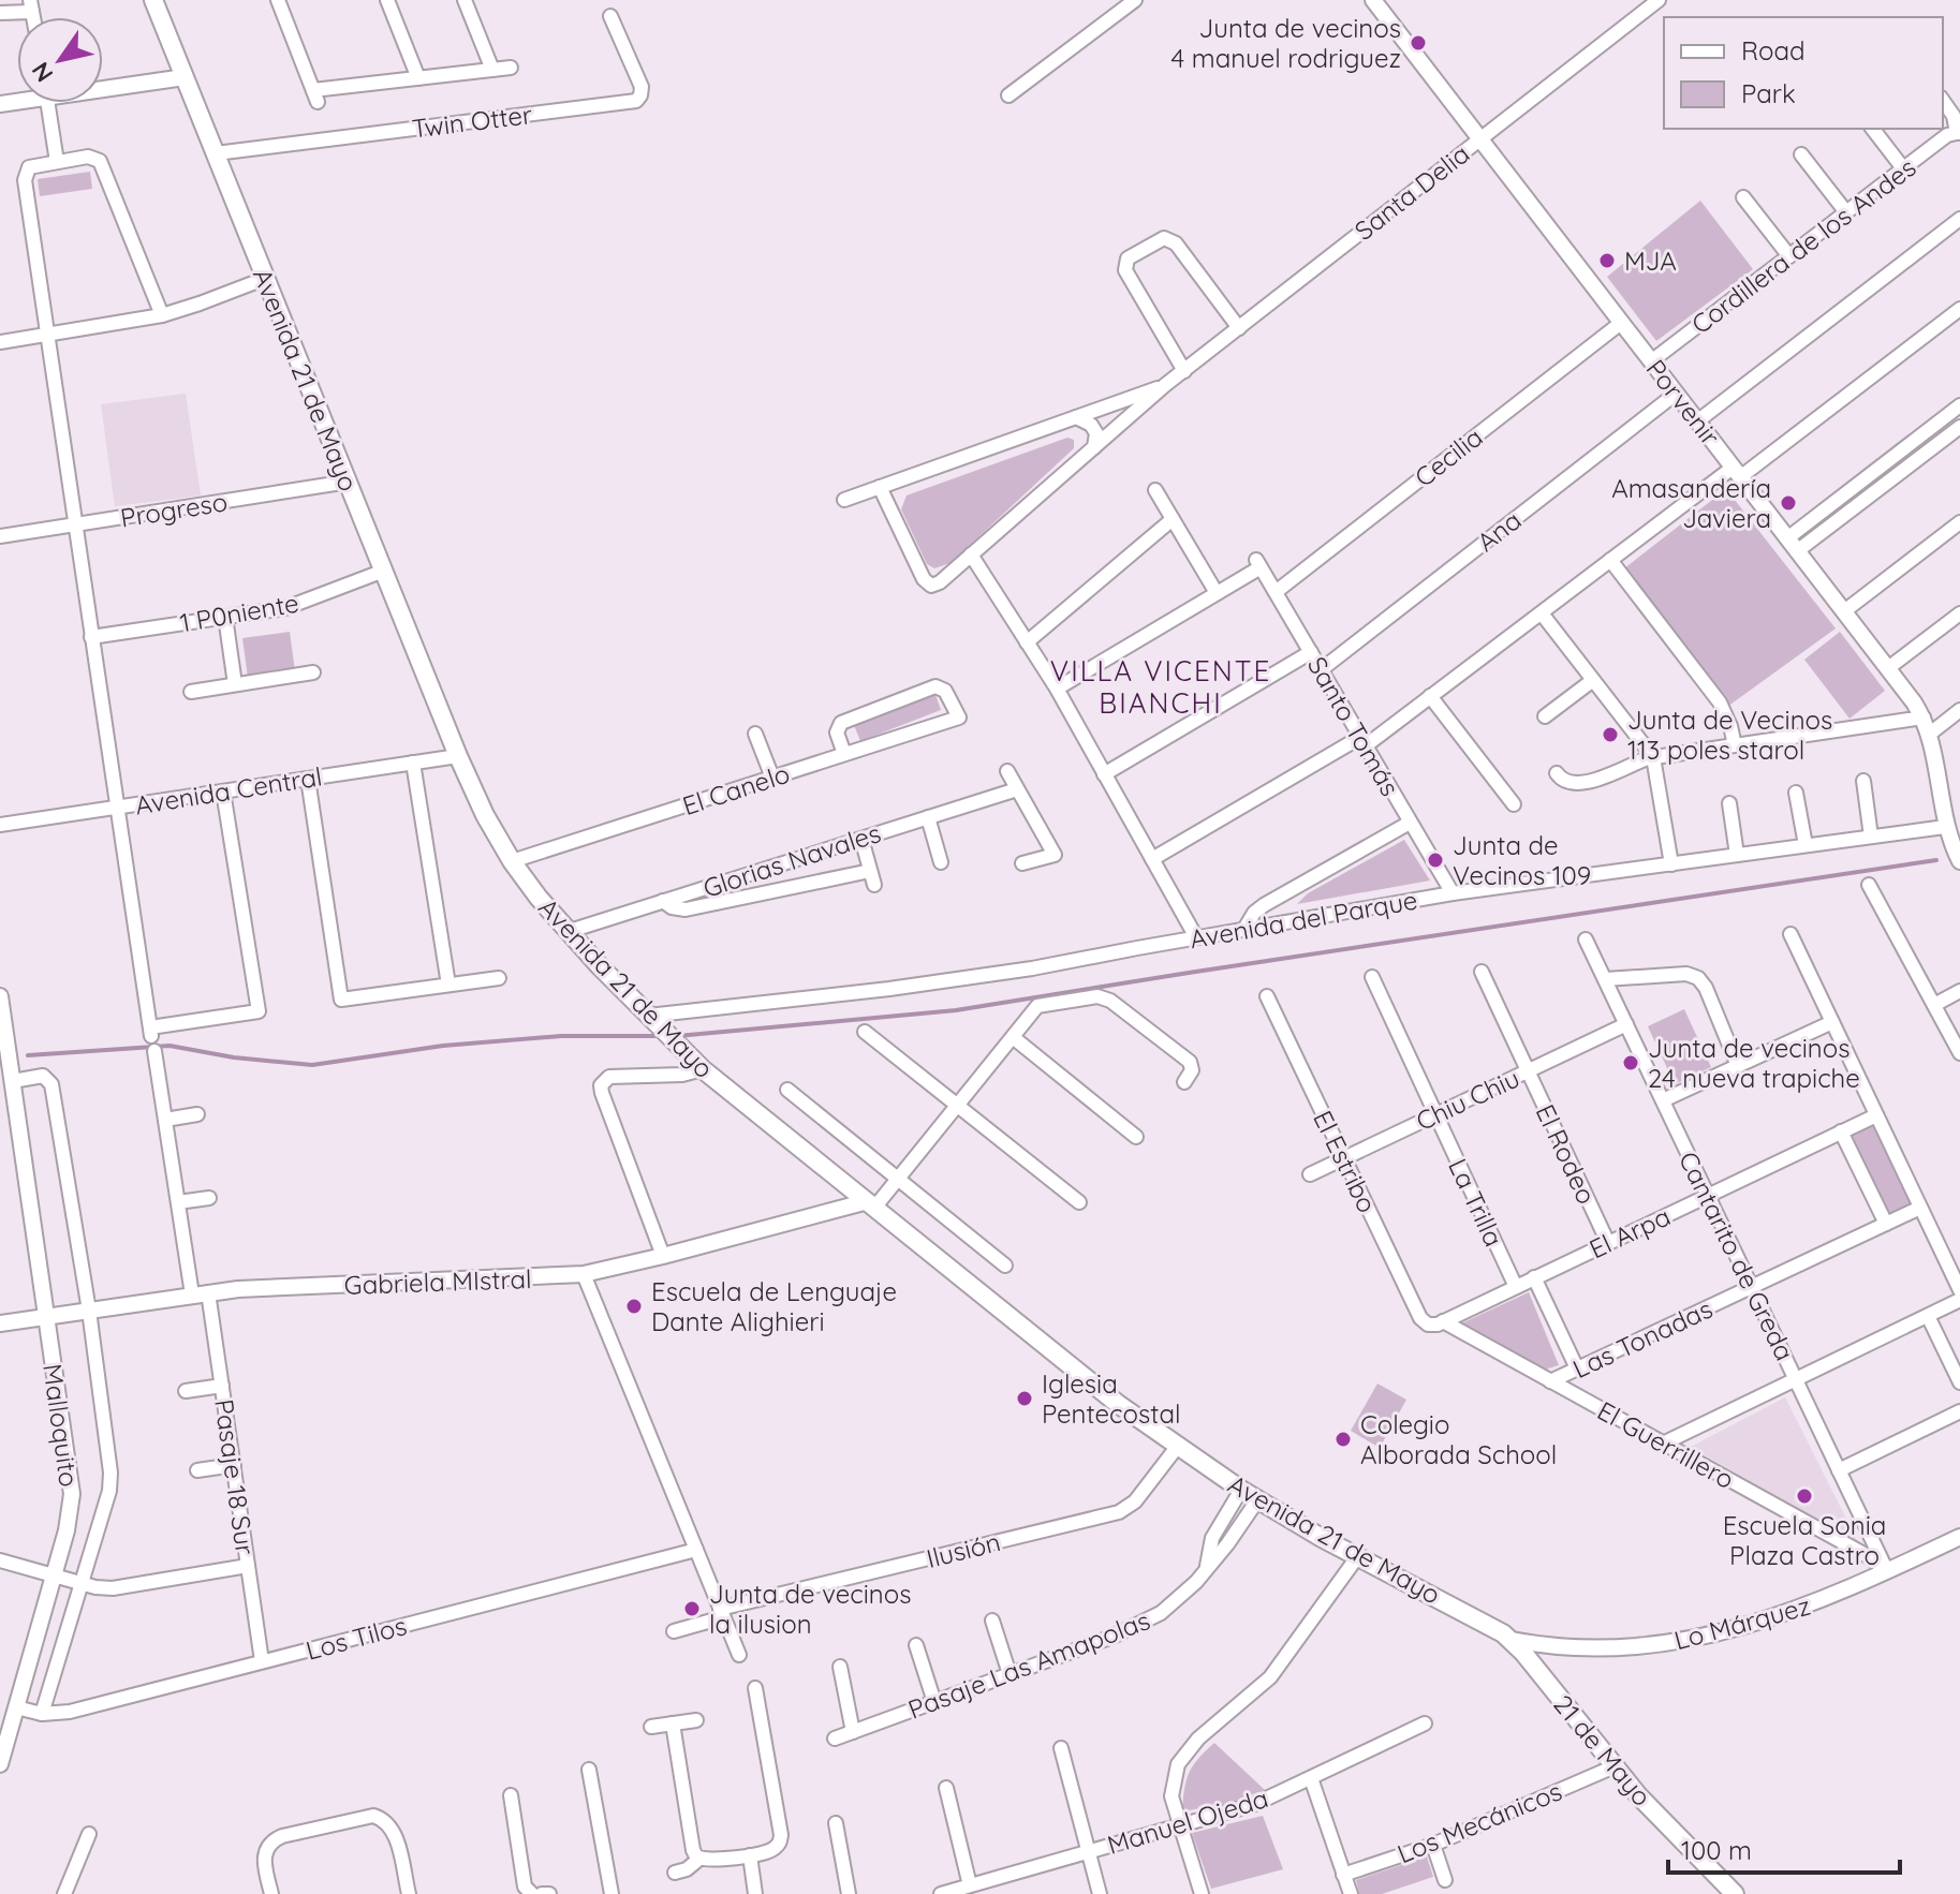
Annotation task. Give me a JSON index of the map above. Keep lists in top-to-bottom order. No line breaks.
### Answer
{"streets":{"main road":["Avenida 21 de Mayo","21 de Mayo"],"street":["Twin Otter","Santa Delia","Cordillera de los Andes","Porvenir","Cecilia","Progreso","Ana","1 P0niente","Santo Tomás","El Canelo","Avenida Central","Glorias Navales","Avenida del Parque","Chiu Chiu","El Rodeo","El Estribo","La Trilla","El Arpa","Cantarito de Greda","Gabriela MIstral","Las Tonadas","Malloquito","El Guerrillero","Pasaje 18 Sur","Ilusión","Lo Márquez","Los Tilos","Pasaje Las Amapolas","Manuel Ojeda","Los Mecánicos"]},"crossings":[["Twin Otter","Avenida 21 de Mayo"],["Santa Delia","Porvenir"],["Cordillera de los Andes","Porvenir"],["Avenida 21 de Mayo","Progreso"],["Avenida 21 de Mayo","1 P0niente"],["Avenida 21 de Mayo","El Canelo"],["Avenida 21 de Mayo","Avenida Central"],["Avenida 21 de Mayo","Glorias Navales"],["Avenida 21 de Mayo","Avenida del Parque"],["Avenida 21 de Mayo","Gabriela MIstral"],["Avenida 21 de Mayo","Ilusión"],["Avenida 21 de Mayo","Lo Márquez"],["Avenida 21 de Mayo","Pasaje Las Amapolas"],["Avenida 21 de Mayo","21 de Mayo"],["Porvenir","Cecilia"],["Porvenir","Ana"],["Porvenir","Avenida del Parque"],["Cecilia","Santo Tomás"],["Ana","Santo Tomás"],["Santo Tomás","Avenida del Parque"],["Chiu Chiu","El Rodeo"],["Chiu Chiu","El Estribo"],["Chiu Chiu","La Trilla"],["Chiu Chiu","Cantarito de Greda"],["El Rodeo","El Arpa"],["El Estribo","El Arpa"],["La Trilla","El Arpa"],["El Arpa","Cantarito de Greda"],["El Arpa","El Guerrillero"],["Cantarito de Greda","Las Tonadas"],["Cantarito de Greda","El Guerrillero"],["Cantarito de Greda","Lo Márquez"],["Gabriela MIstral","Malloquito"],["Gabriela MIstral","Pasaje 18 Sur"],["Las Tonadas","El Guerrillero"],["Malloquito","Los Tilos"],["El Guerrillero","Lo Márquez"],["Pasaje 18 Sur","Los Tilos"],["Lo Márquez","21 de Mayo"],["21 de Mayo","Los Mecánicos"]],"districts":["VILLA VICENTE BIANCHI"],"places":["Junta de vecinos 4 manuel rodriguez","MJA","Amasandería Javiera","Junta de Vecinos 113 poles starol","Junta de Vecinos 109","Junta de vecinos 24 nueva trapiche","Escuela de Lenguaje Dante Alighieri","Iglesia Pentecostal","Colegio Alborada School","Escuela Sonia Plaza Castro","Junta de vecinos la ilusion"],"legend":["Road","Park"],"scale_bar":"100 m","north":"bottom left"}
